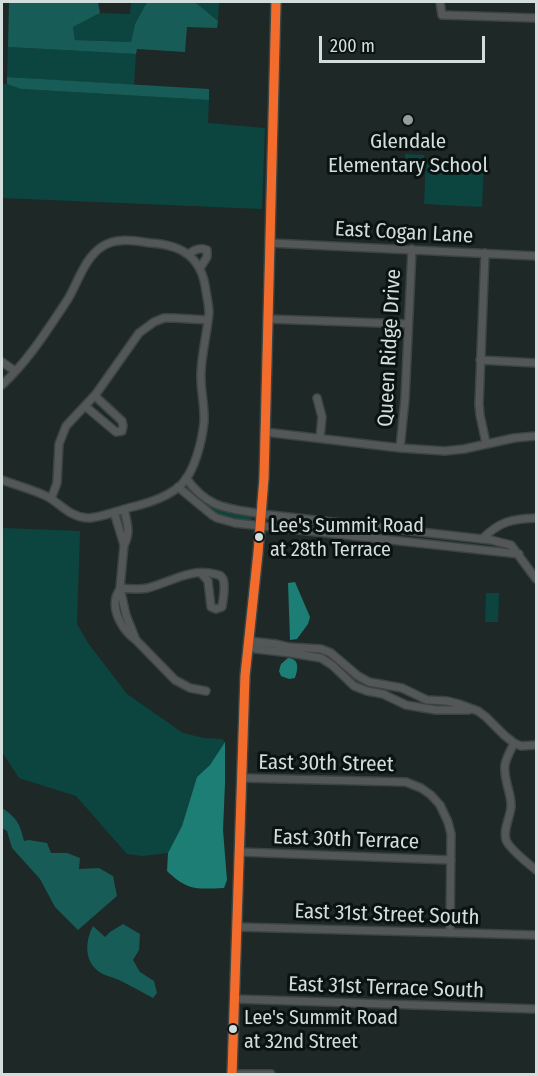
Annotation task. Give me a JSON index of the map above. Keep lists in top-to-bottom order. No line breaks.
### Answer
{"streets":{"street":["East Cogan Lane","Queen Ridge Drive","East 30th Street","East 30th Terrace","East 31st Street South","East 31st Terrace South"]},"crossings":[["East Cogan Lane","Queen Ridge Drive"],["East 30th Street","East 30th Terrace"]],"places":["Glendale Elementary School","Lee's Summit Road at 28th Terrace","Lee's Summit Road at 32nd Street"],"scale_bar":"200 m"}
